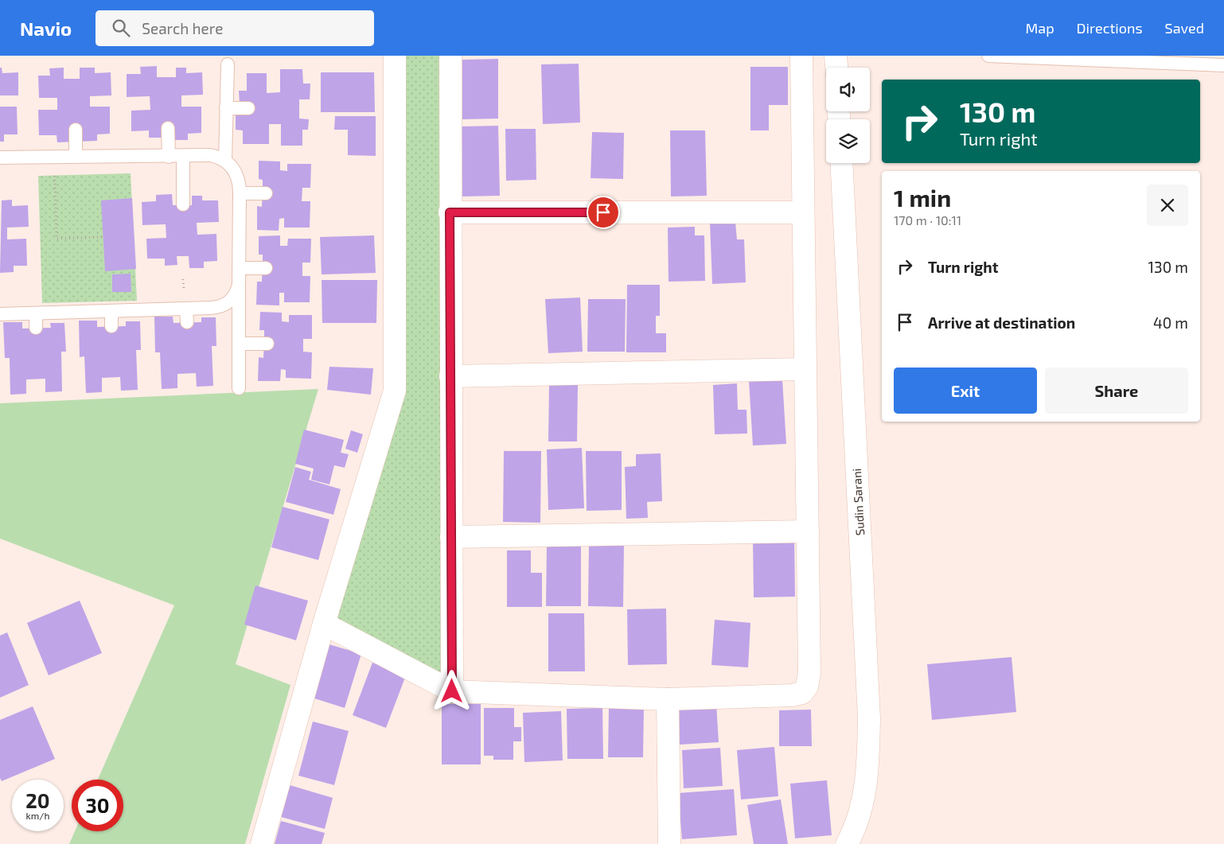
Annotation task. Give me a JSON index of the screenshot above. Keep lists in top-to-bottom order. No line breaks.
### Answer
{"streets":{"street":["Sudin Sarani"]},"page":{"header":"Navio","search":"Search here","nav":["Map","Directions","Saved"],"turn":["130 m","Turn right"],"heading":["1 min","170 m · 10:11"],"list":[{"name":"Turn right","value":"130 m"},{"name":"Arrive at destination","value":"40 m"}],"buttons":["Exit","Share"],"speed":"20 km/h","limit":"30"}}
